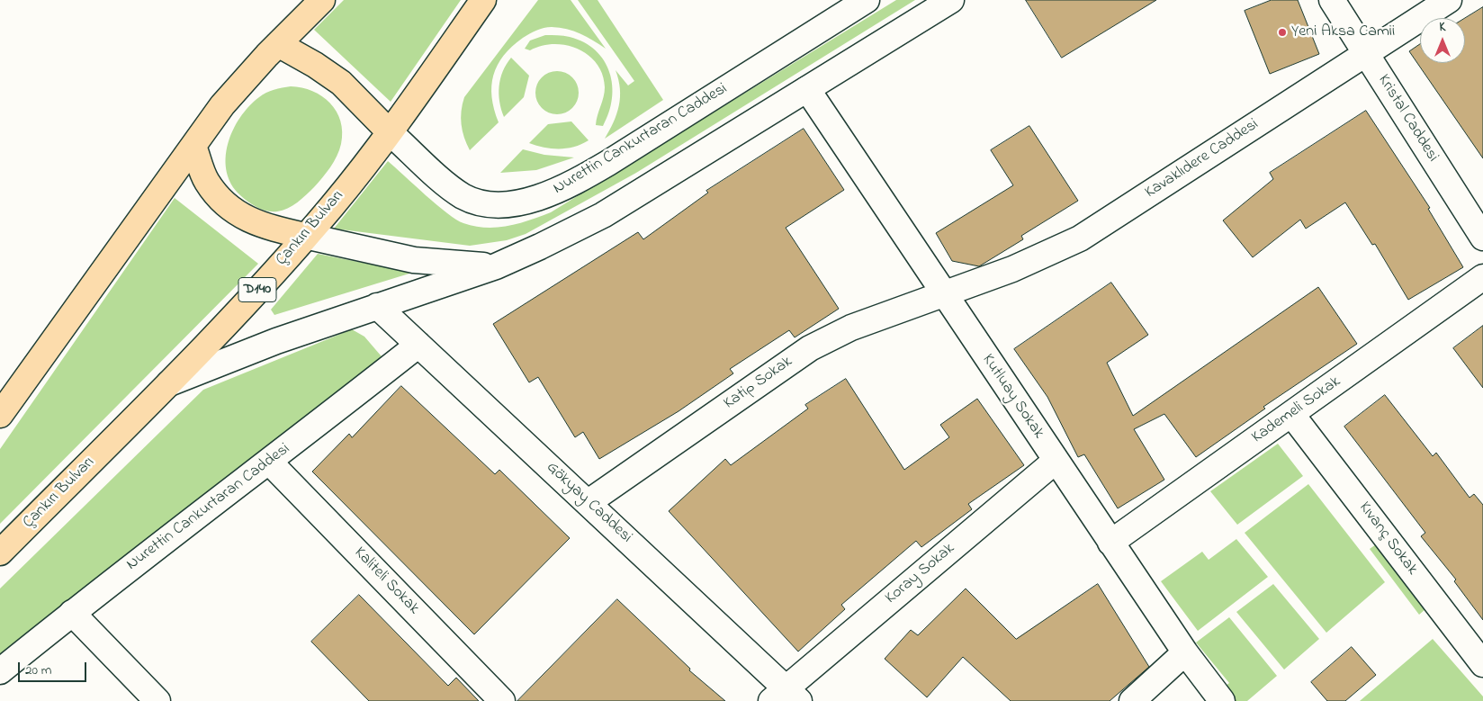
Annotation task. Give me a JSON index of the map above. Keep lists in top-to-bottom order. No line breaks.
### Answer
{"streets":{"highway":["Çankırı Bulvarı","D140"],"street":["Kristal Caddesi","Nurettin Cankurtaran Caddesi","Kavaklıdere Caddesi","Katip Sokak","Kutluay Sokak","Kademeli Sokak","Gökyay Caddesi","Kıvanç Sokak","Koray Sokak","Kaliteli Sokak"]},"crossings":[["Kristal Caddesi","Kavaklıdere Caddesi"],["Nurettin Cankurtaran Caddesi","Çankırı Bulvarı"],["Nurettin Cankurtaran Caddesi","Gökyay Caddesi"],["Nurettin Cankurtaran Caddesi","Kaliteli Sokak"],["Kavaklıdere Caddesi","Katip Sokak"],["Kavaklıdere Caddesi","Kutluay Sokak"],["Katip Sokak","Kutluay Sokak"],["Katip Sokak","Gökyay Caddesi"],["Kutluay Sokak","Kademeli Sokak"],["Kutluay Sokak","Koray Sokak"],["Kademeli Sokak","Kıvanç Sokak"],["Gökyay Caddesi","Koray Sokak"]],"places":["Yeni Aksa Camii"],"scale_bar":"20 m","north":"top"}
